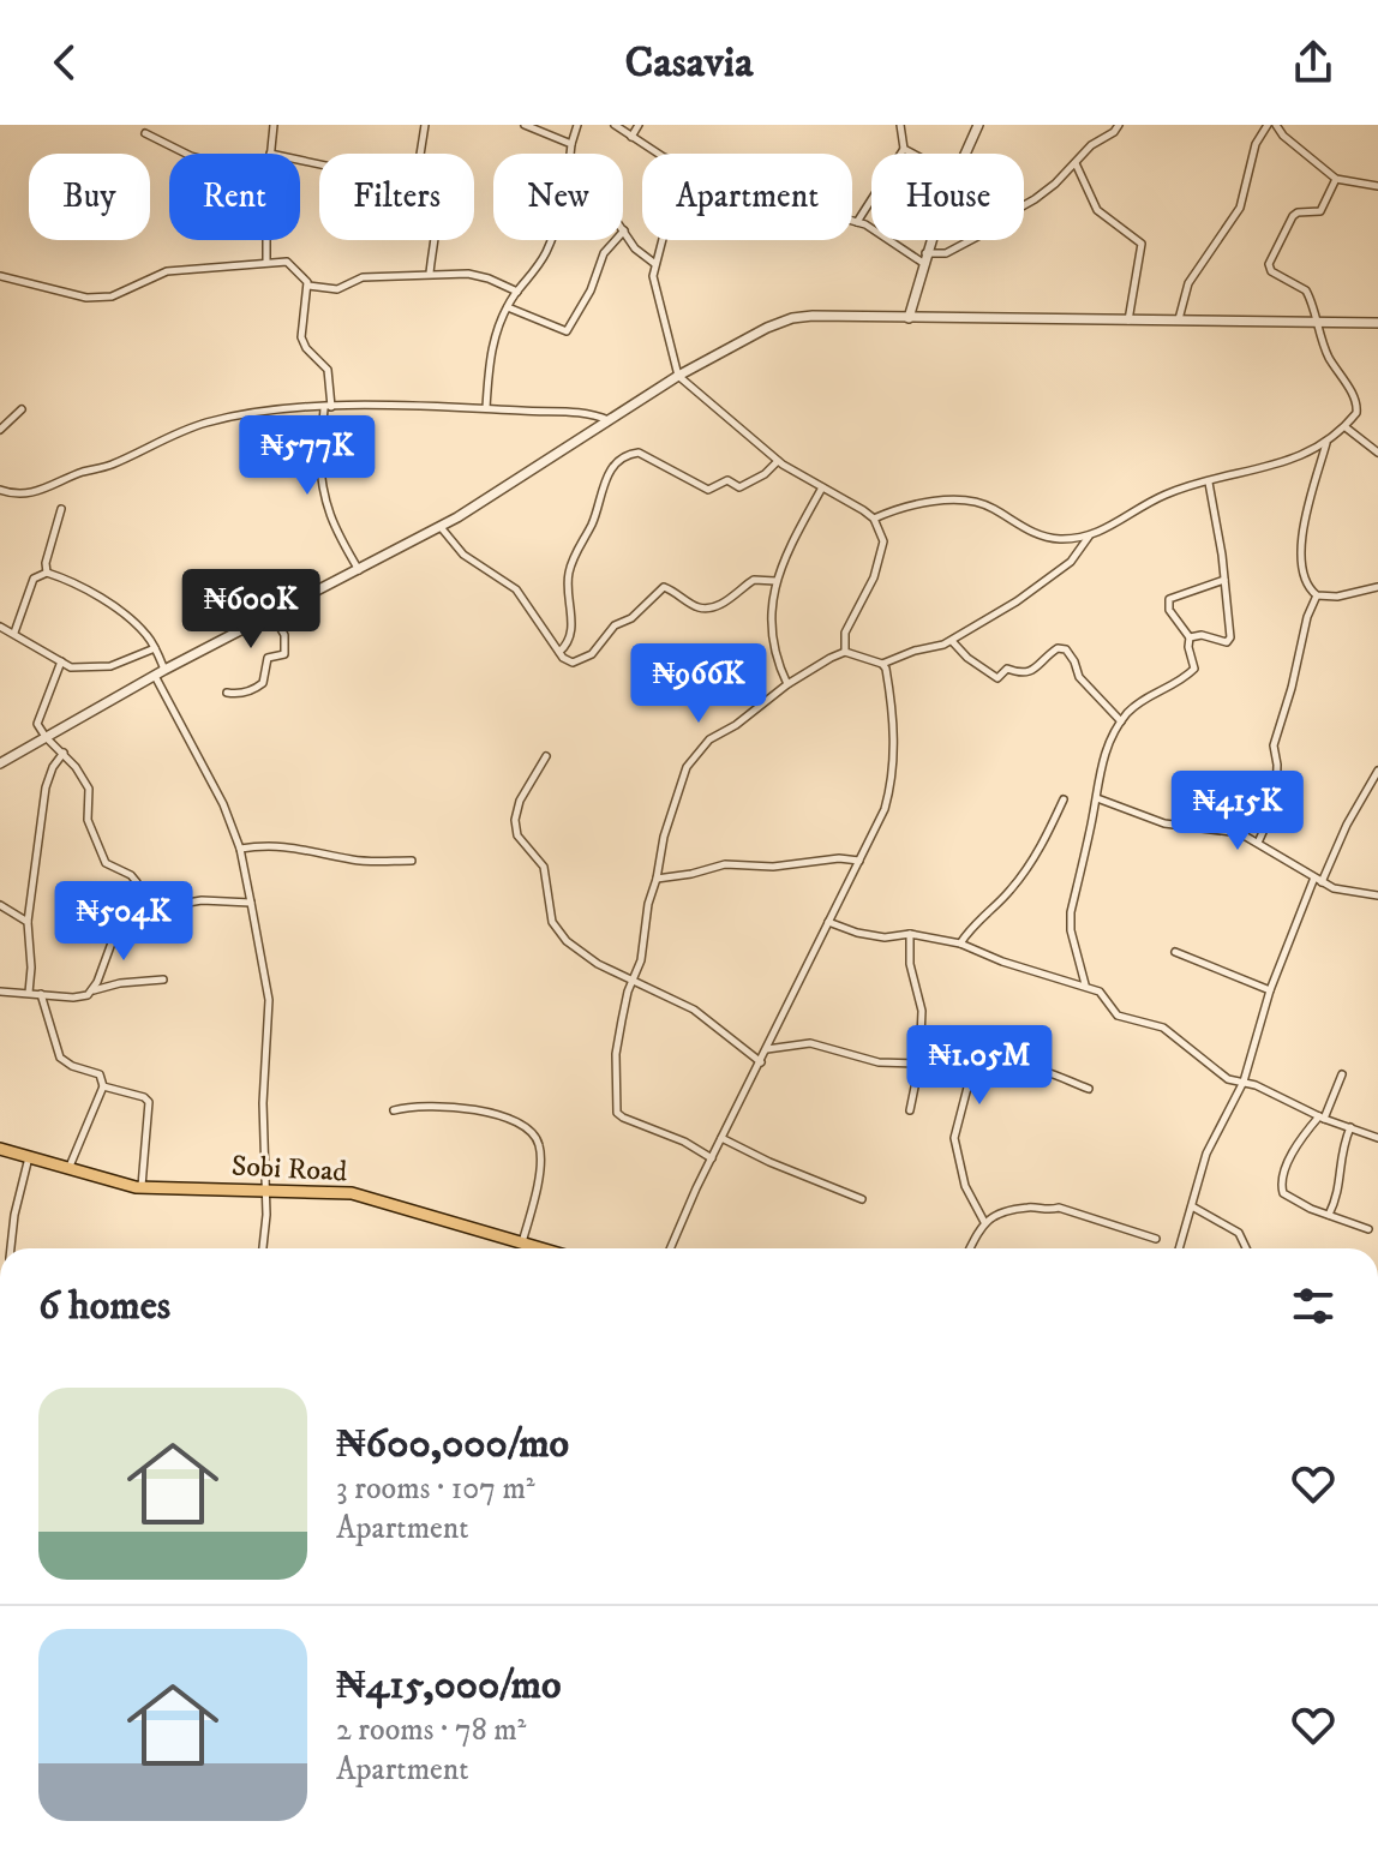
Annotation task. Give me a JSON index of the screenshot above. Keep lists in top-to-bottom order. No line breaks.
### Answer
{"streets":{"highway":["Sobi Road"]},"page":{"header":"Casavia","chip":["Buy","Rent","Filters","New","Apartment","House"],"price":["₦577K","₦600K","₦966K","₦415K","₦504K","₦1.05M"],"heading":"6 homes","list":[{"name":"₦600,000/mo","note":"3 rooms · 107 m² · Apartment"},{"name":"₦415,000/mo","note":"2 rooms · 78 m² · Apartment"}]}}
